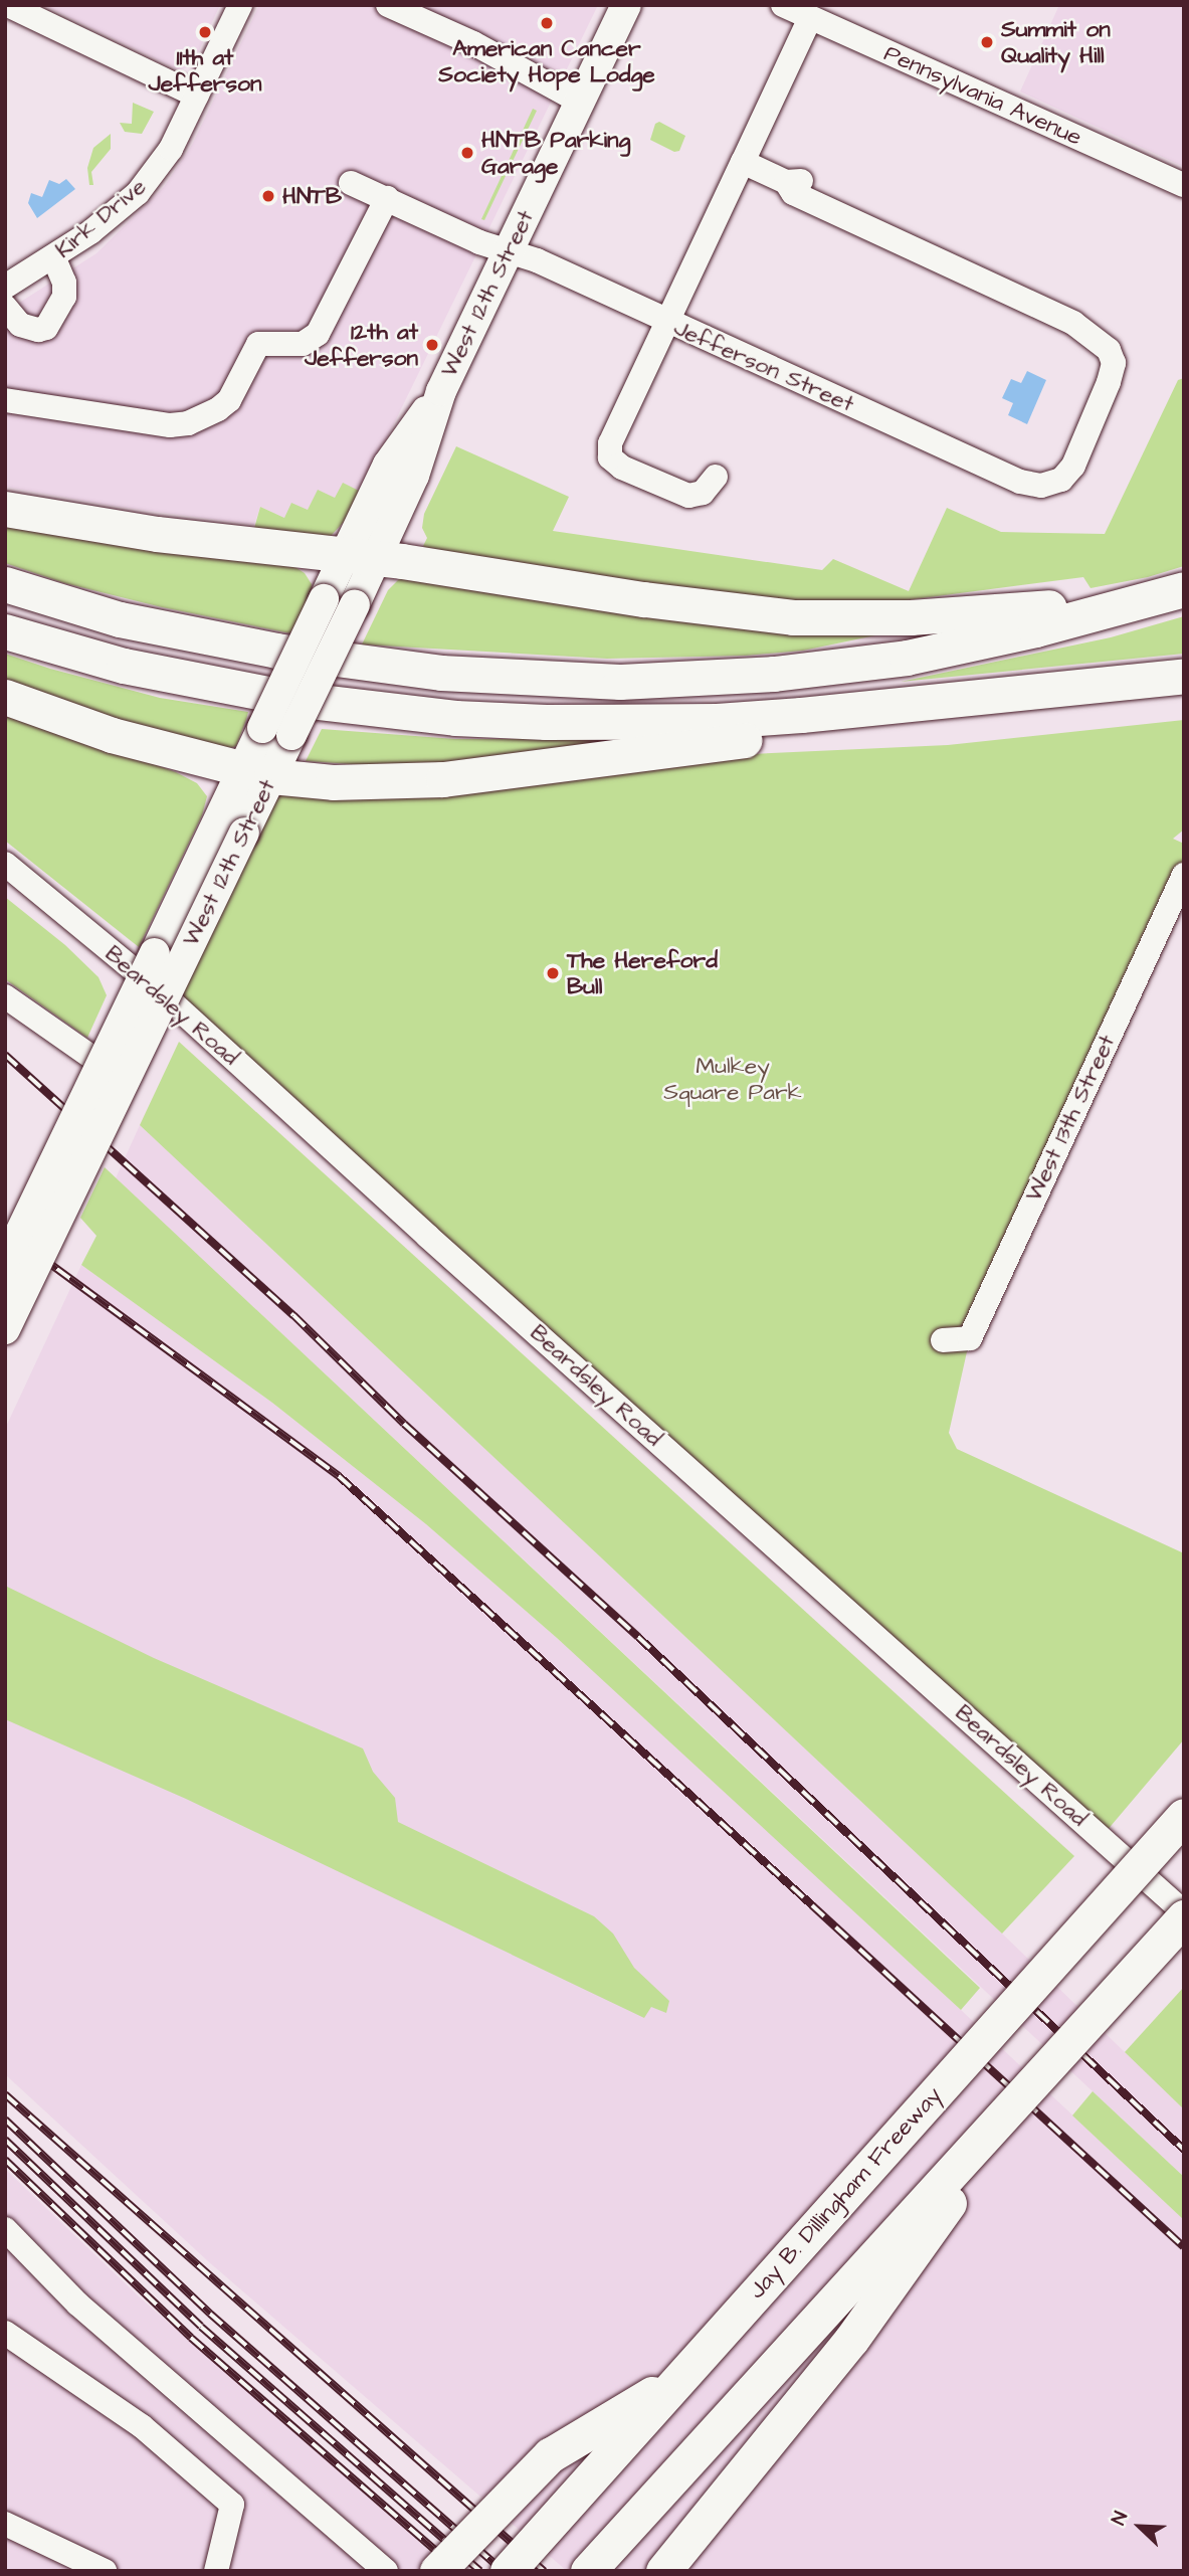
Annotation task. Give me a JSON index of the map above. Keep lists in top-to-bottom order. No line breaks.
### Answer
{"streets":{"highway":["Jay B. Dillingham Freeway"],"main road":["West 12th Street"],"street":["Pennsylvania Avenue","Kirk Drive","Jefferson Street","Beardsley Road","West 13th Street"]},"crossings":[["West 12th Street","Jefferson Street"]],"parks":["Mulkey Square Park"],"places":["American Cancer Society Hope Lodge","11th at Jefferson","Summit on Quality Hill","HNTB Parking Garage","HNTB","12th at Jefferson","The Hereford Bull"],"north":"top left"}
